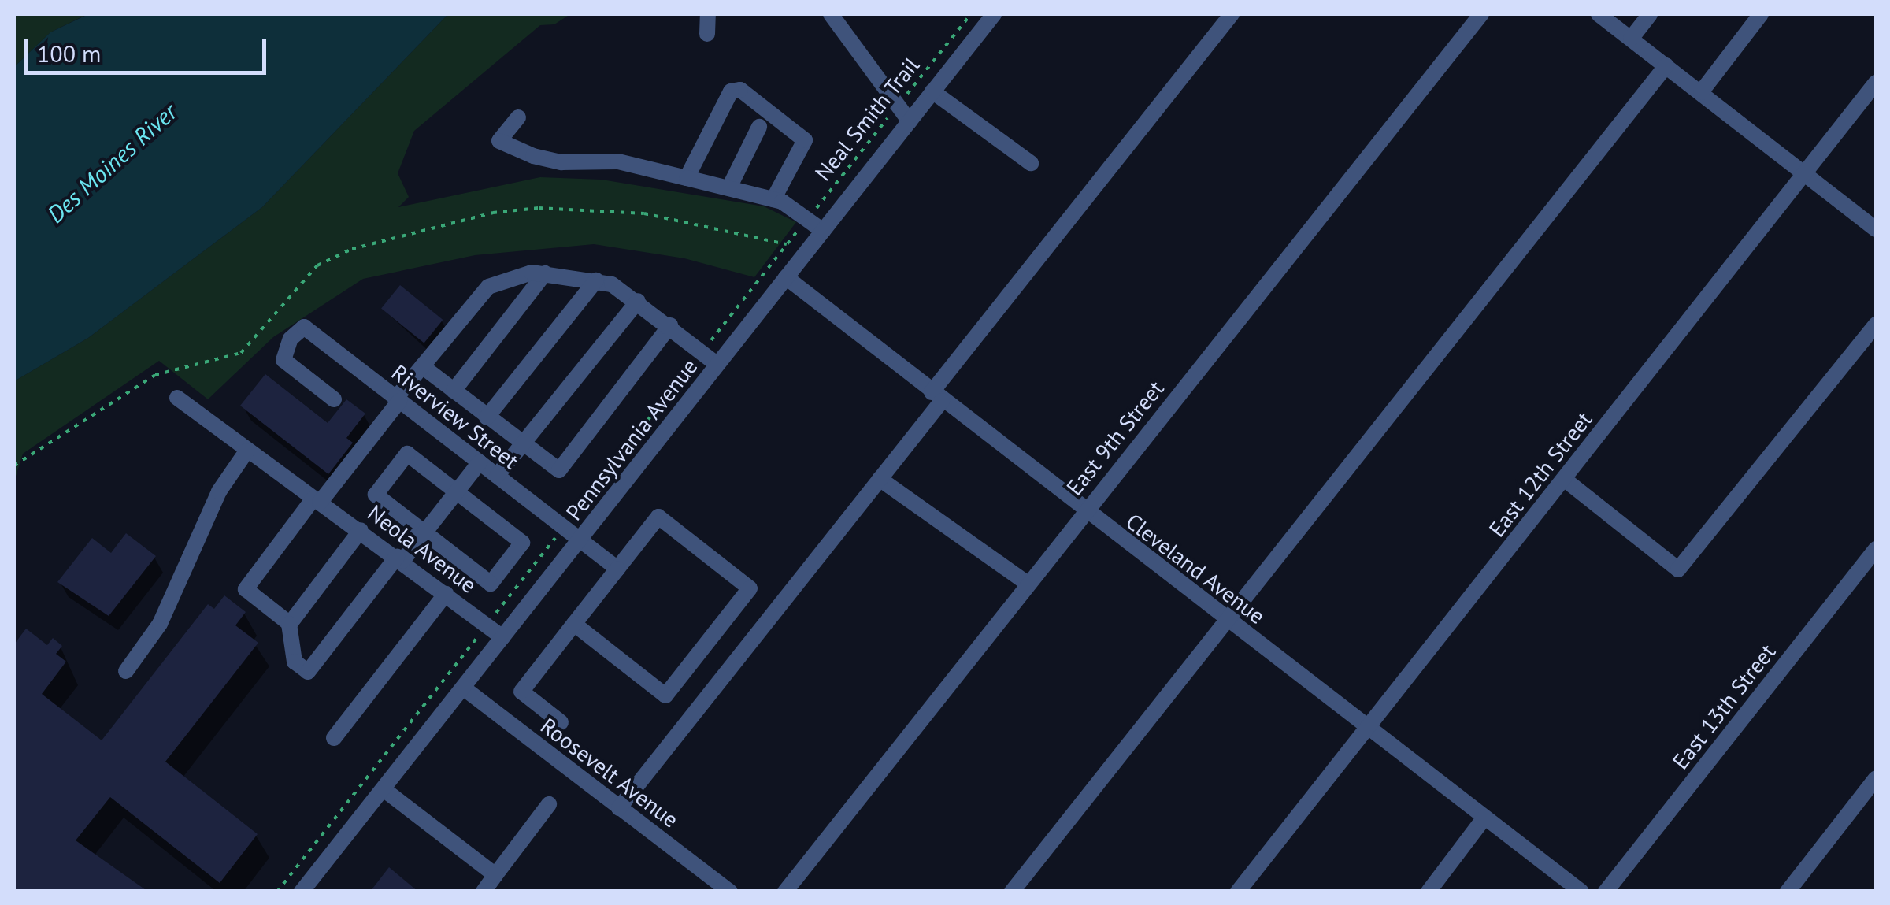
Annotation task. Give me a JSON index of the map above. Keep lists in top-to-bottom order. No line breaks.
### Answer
{"streets":{"street":["Riverview Street","East 9th Street","Pennsylvania Avenue","East 12th Street","Neola Avenue","Cleveland Avenue","East 13th Street","Roosevelt Avenue"],"path":["Neal Smith Trail"]},"crossings":[["Neal Smith Trail","Riverview Street"],["Neal Smith Trail","Neola Avenue"],["Riverview Street","Pennsylvania Avenue"],["East 9th Street","Cleveland Avenue"],["Pennsylvania Avenue","Neola Avenue"],["Pennsylvania Avenue","Cleveland Avenue"],["Pennsylvania Avenue","Roosevelt Avenue"],["East 12th Street","Cleveland Avenue"]],"water":["Des Moines River"],"scale_bar":"100 m"}
